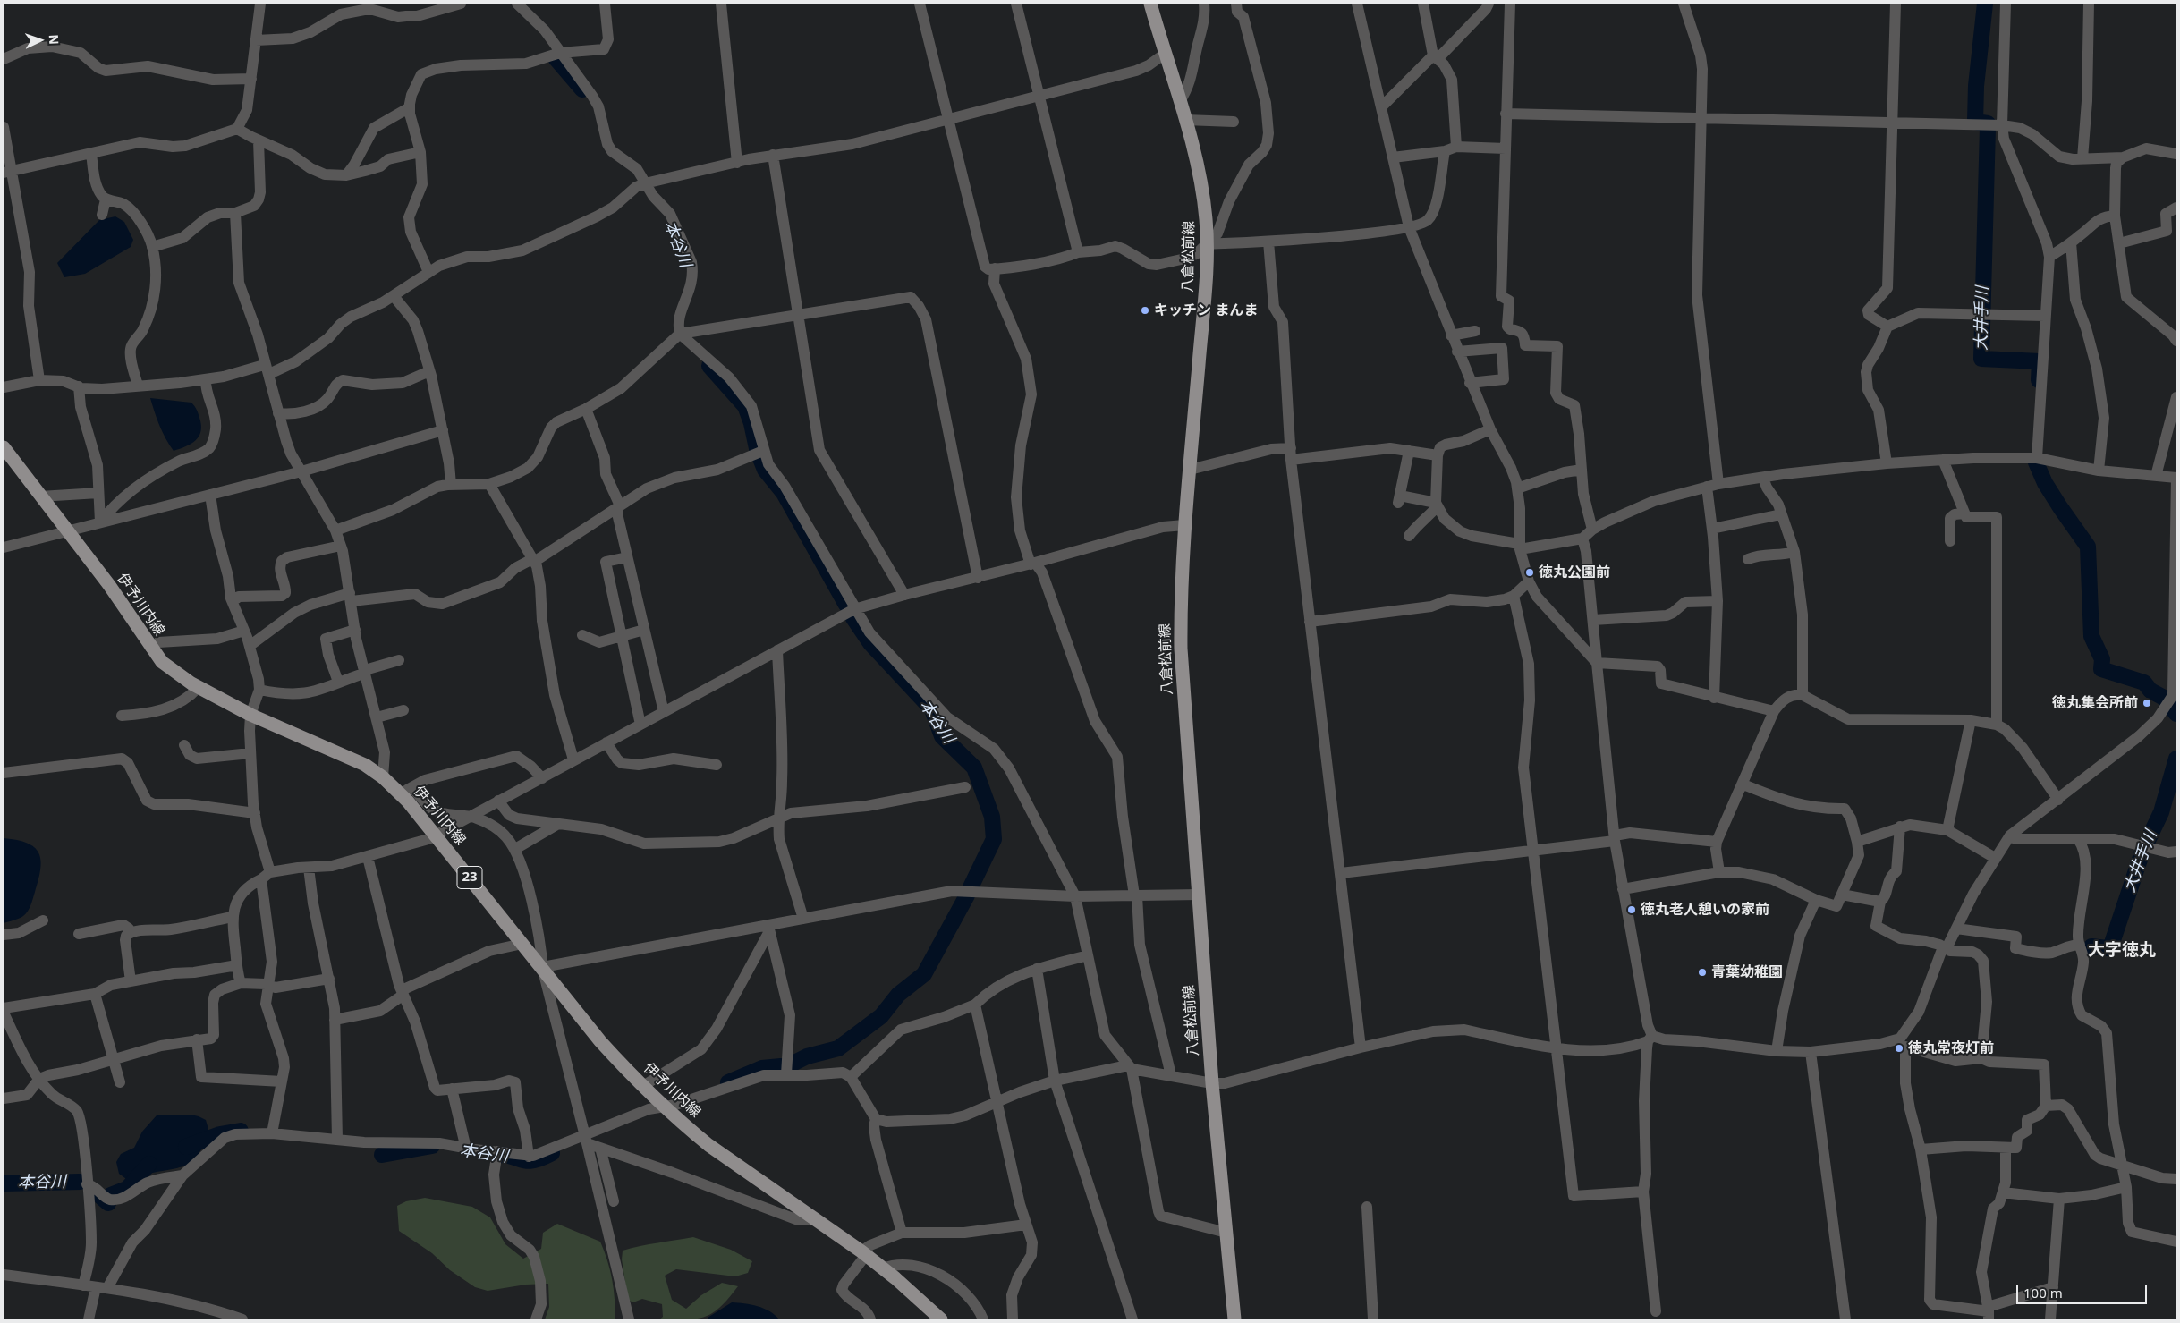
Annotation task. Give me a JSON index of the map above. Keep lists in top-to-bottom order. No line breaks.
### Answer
{"streets":{"main road":["八倉松前線","伊予川内線","23"]},"districts":["大字徳丸"],"water":["本谷川","大井手川"],"places":["キッチン まんま","徳丸公園前","徳丸集会所前","徳丸老人憩いの家前","青葉幼稚園","徳丸常夜灯前"],"scale_bar":"100 m","north":"right"}
